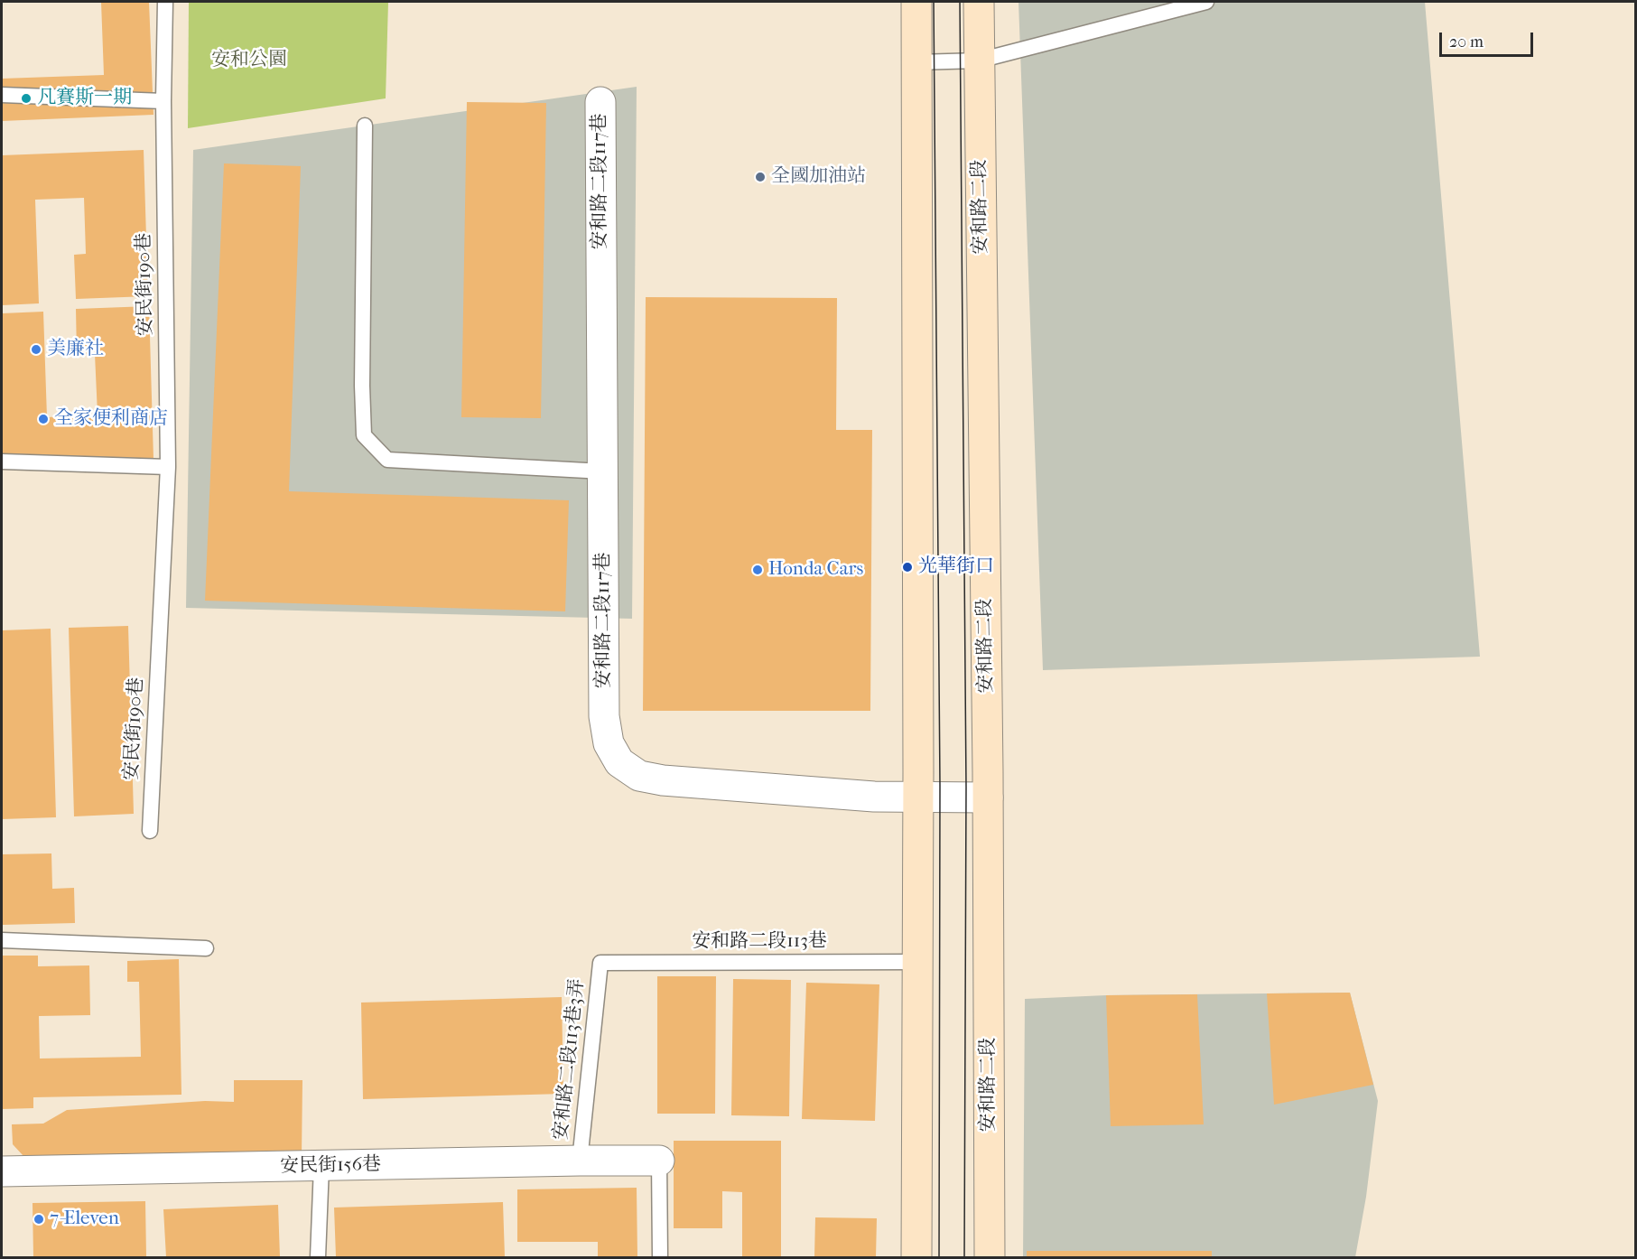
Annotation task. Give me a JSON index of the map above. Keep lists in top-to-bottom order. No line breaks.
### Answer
{"streets":{"main road":["安和路二段"],"street":["安和路二段117巷","安民街156巷"],"lane":["安民街190巷","安和路二段113巷","安和路二段113巷3弄"]},"crossings":[["安和路二段117巷","安和路二段"],["安和路二段113巷","安和路二段113巷3弄"],["安和路二段113巷3弄","安民街156巷"]],"parks":["安和公園"],"places":["凡賽斯一期","全國加油站","美廉社","全家便利商店","光華街口","Honda Cars","7-Eleven"],"scale_bar":"20 m"}
